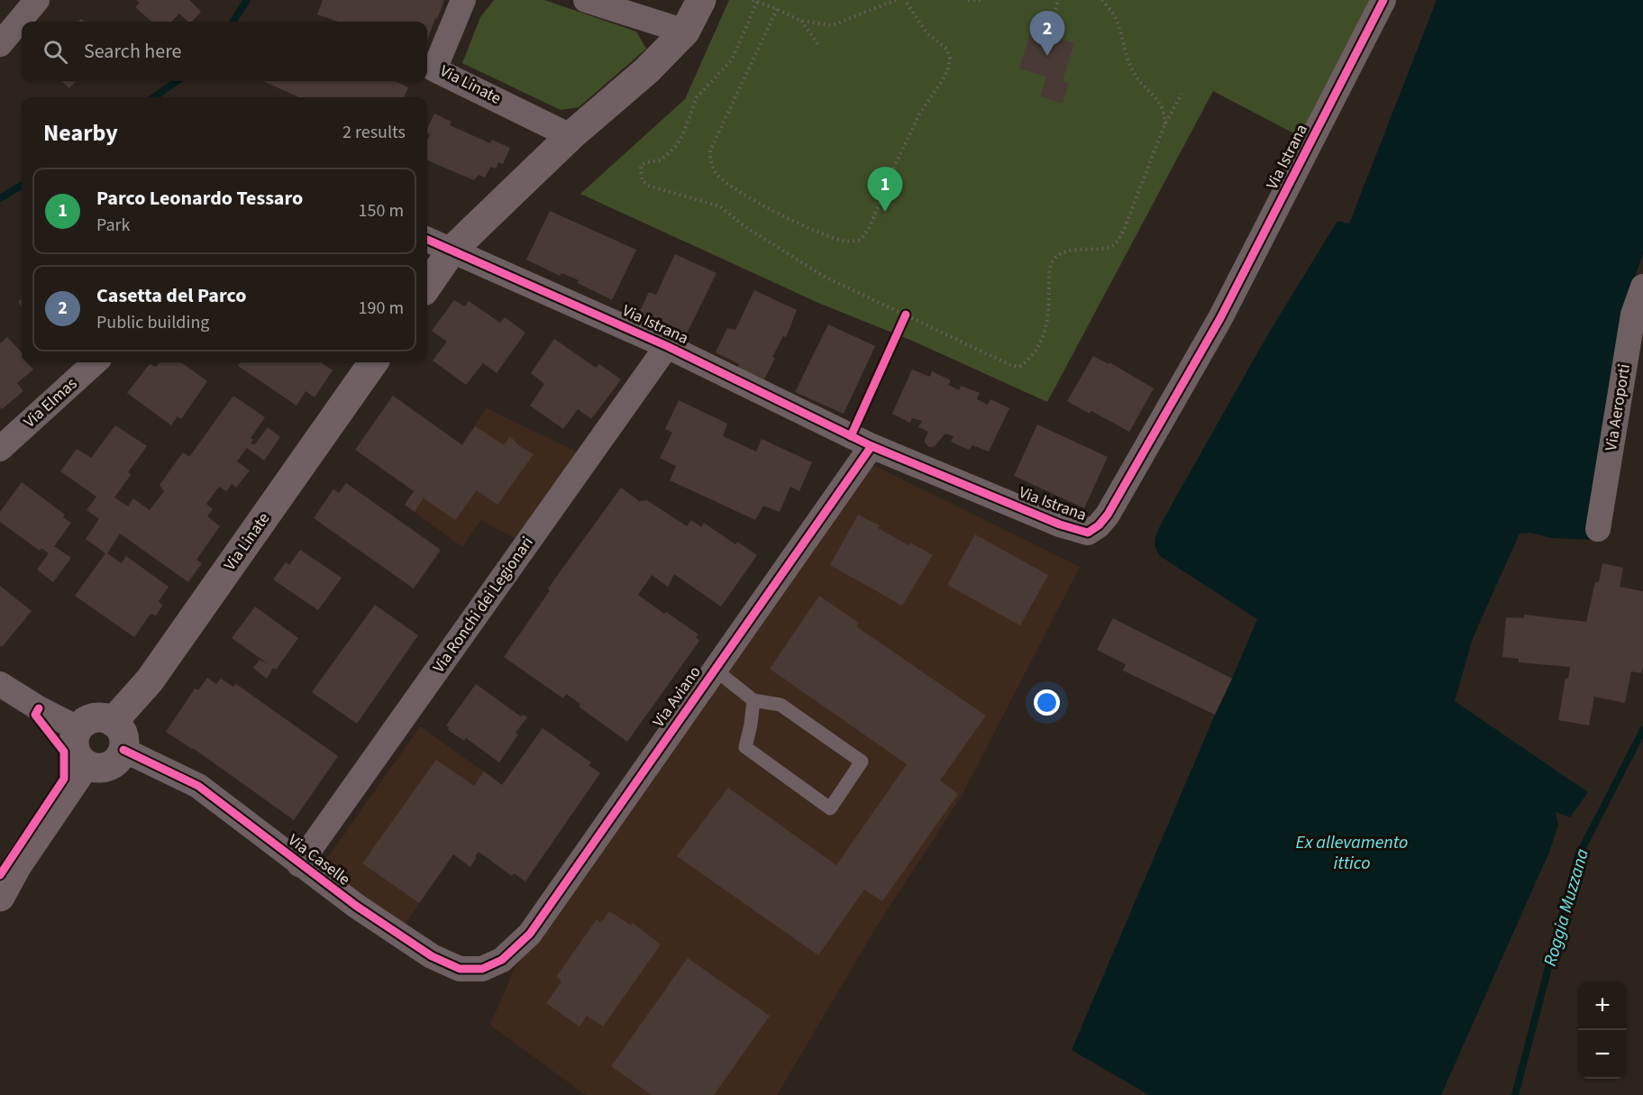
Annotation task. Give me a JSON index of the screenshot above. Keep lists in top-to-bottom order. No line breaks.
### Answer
{"streets":{"street":["Via Linate","Via Istrana","Via Elmas","Via Aeroporti","Via Ronchi dei Legionari","Via Aviano","Via Caselle"]},"crossings":[["Via Linate","Via Caselle"],["Via Istrana","Via Ronchi dei Legionari"],["Via Istrana","Via Aviano"],["Via Ronchi dei Legionari","Via Caselle"],["Via Aviano","Via Caselle"]],"water":["Ex allevamento ittico","Roggia Muzzana"],"page":{"pins":["2","1"],"search":"Search here","heading":["Nearby","2 results"],"list":[{"mark":"1","name":"Parco Leonardo Tessaro","note":"Park","value":"150 m"},{"mark":"2","name":"Casetta del Parco","note":"Public building","value":"190 m"}],"map_buttons":["+","−"]}}
